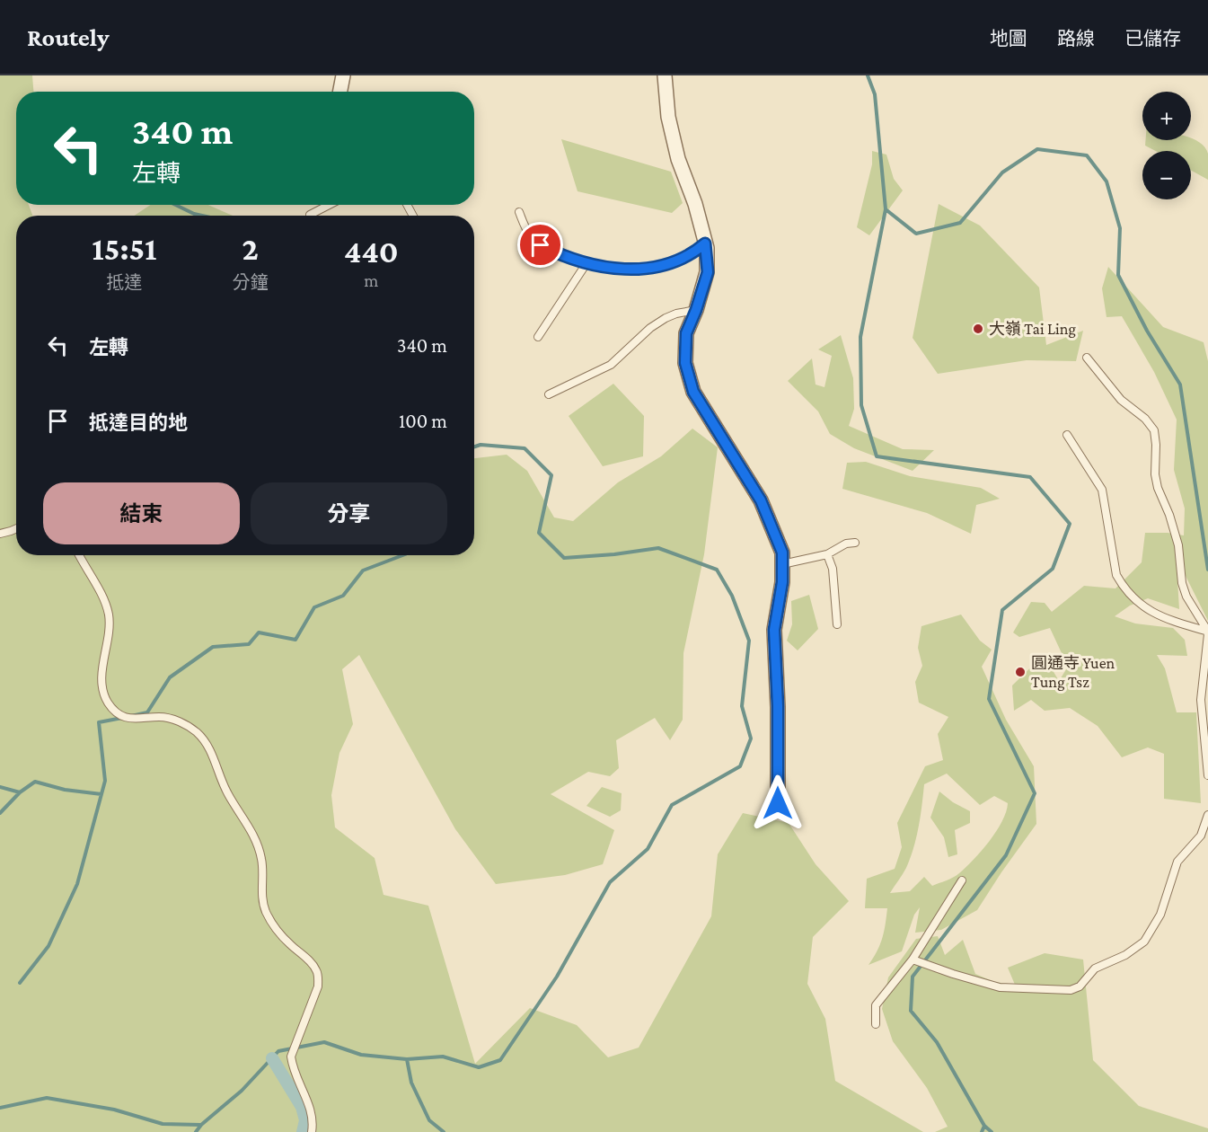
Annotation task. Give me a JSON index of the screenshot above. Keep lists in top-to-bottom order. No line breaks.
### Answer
{"places":["大嶺 Tai Ling","圓通寺 Yuen Tung Tsz"],"page":{"header":"Routely","nav":["地圖","路線","已儲存"],"map_buttons":["+","−"],"turn":["340 m","左轉"],"eta":["15:51","抵達","2","分鐘","440","m"],"list":[{"name":"左轉","value":"340 m"},{"name":"抵達目的地","value":"100 m"}],"buttons":["結束","分享"]}}
